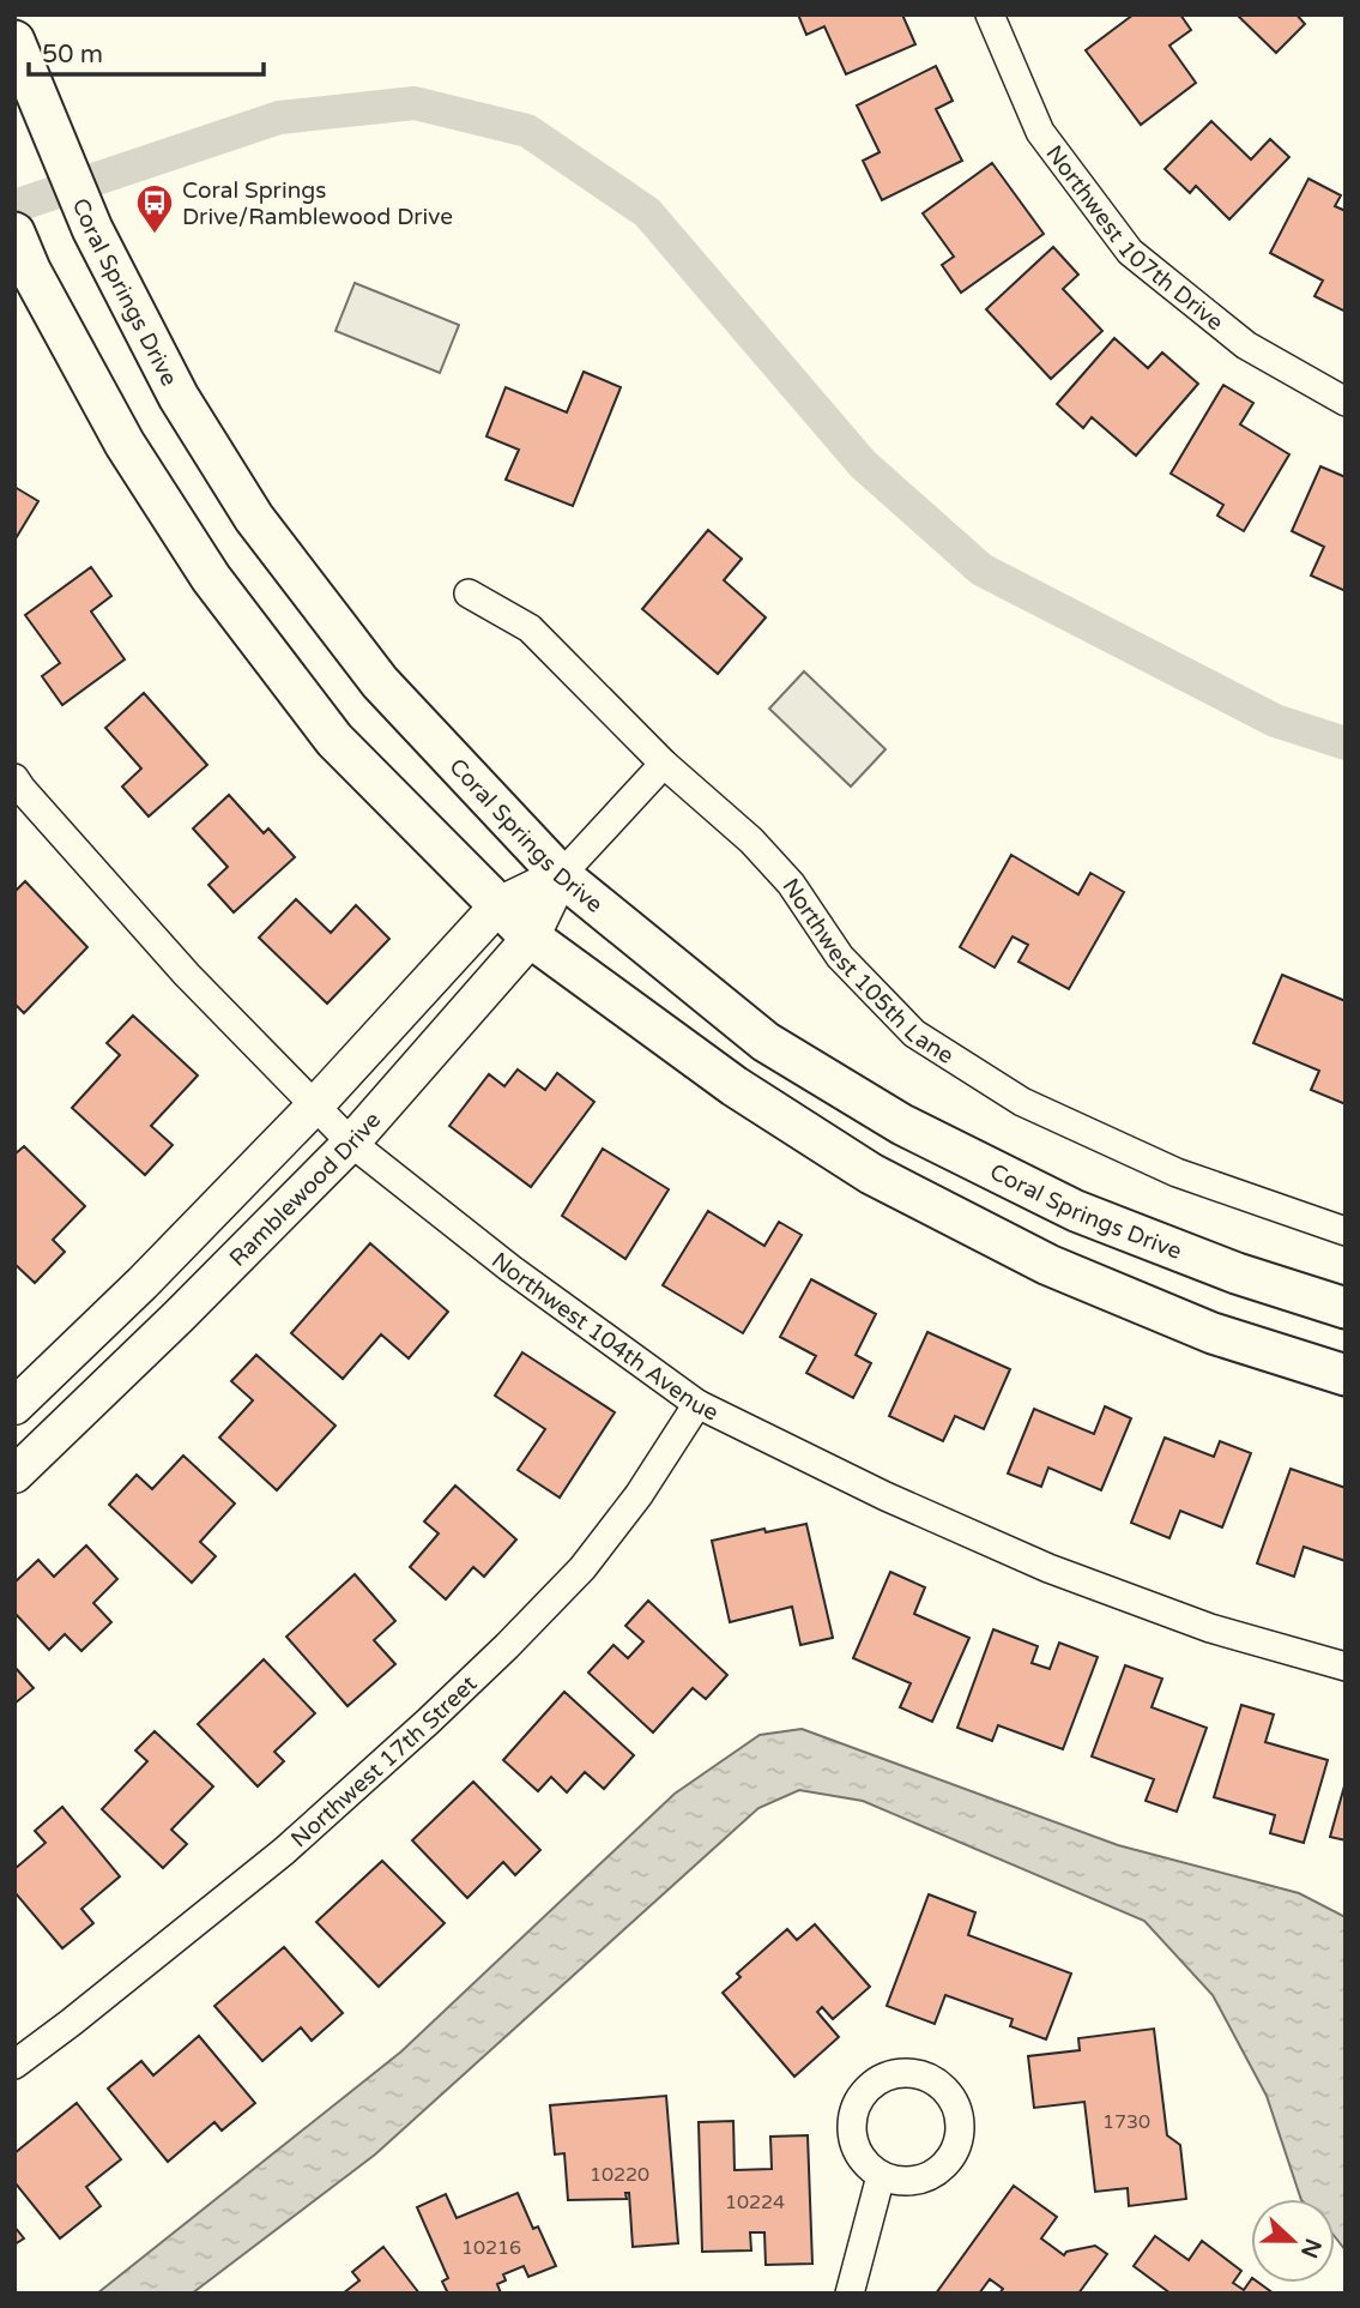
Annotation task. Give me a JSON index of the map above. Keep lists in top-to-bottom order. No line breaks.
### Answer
{"streets":{"main road":["Coral Springs Drive"],"street":["Northwest 107th Drive","Northwest 105th Lane","Ramblewood Drive","Northwest 104th Avenue","Northwest 17th Street"]},"crossings":[["Coral Springs Drive","Ramblewood Drive"],["Northwest 105th Lane","Ramblewood Drive"],["Ramblewood Drive","Northwest 104th Avenue"],["Northwest 104th Avenue","Northwest 17th Street"]],"places":{"bus stop":["Coral Springs Drive/Ramblewood Drive"]},"house_numbers":["1730","10220","10224","10216"],"scale_bar":"50 m","north":"right"}
